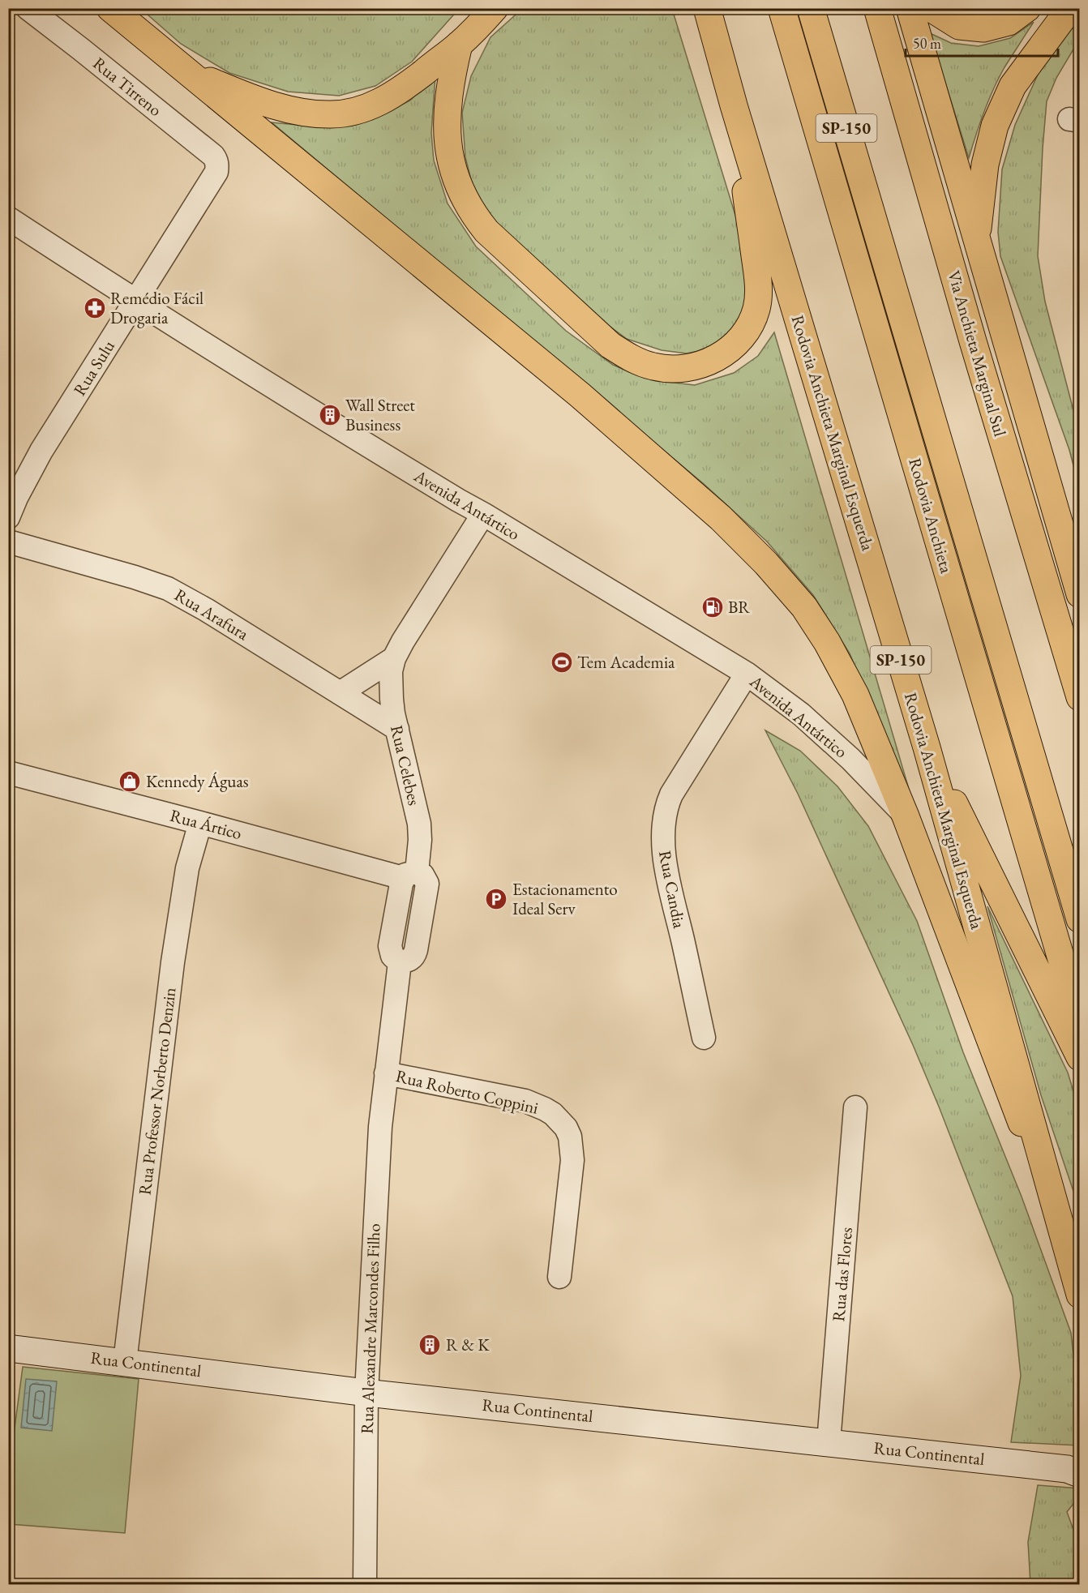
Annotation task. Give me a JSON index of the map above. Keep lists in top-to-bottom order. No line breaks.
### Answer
{"streets":{"main road":["SP-150","Via Anchieta Marginal Sul","Rodovia Anchieta Marginal Esquerda","Rodovia Anchieta"],"street":["Rua Tirreno","Rua Sulu","Avenida Antártico","Rua Arafura","Rua Celebes","Rua Ártico","Rua Candia","Rua Professor Norberto Denzin","Rua Roberto Coppini","Rua das Flores","Rua Alexandre Marcondes Filho","Rua Continental"]},"crossings":[["Rua Tirreno","Rua Sulu"],["SP-150","Rodovia Anchieta Marginal Esquerda"],["Rua Sulu","Avenida Antártico"],["Avenida Antártico","Rua Celebes"],["Avenida Antártico","Rua Candia"],["Rua Arafura","Rua Celebes"],["Rua Celebes","Rua Ártico"],["Rua Celebes","Rua Roberto Coppini"],["Rua Celebes","Rua Alexandre Marcondes Filho"],["Rua Ártico","Rua Professor Norberto Denzin"],["Rua Professor Norberto Denzin","Rua Continental"],["Rua Roberto Coppini","Rua Alexandre Marcondes Filho"],["Rua das Flores","Rua Continental"],["Rua Alexandre Marcondes Filho","Rua Continental"]],"places":{"pharmacy":["Remédio Fácil Drogaria"],"building":["Wall Street Business","R & K"],"fuel station":["BR"],"sports":["Tem Academia"],"shop":["Kennedy Águas"],"parking":["Estacionamento Ideal Serv"]},"scale_bar":"50 m"}
